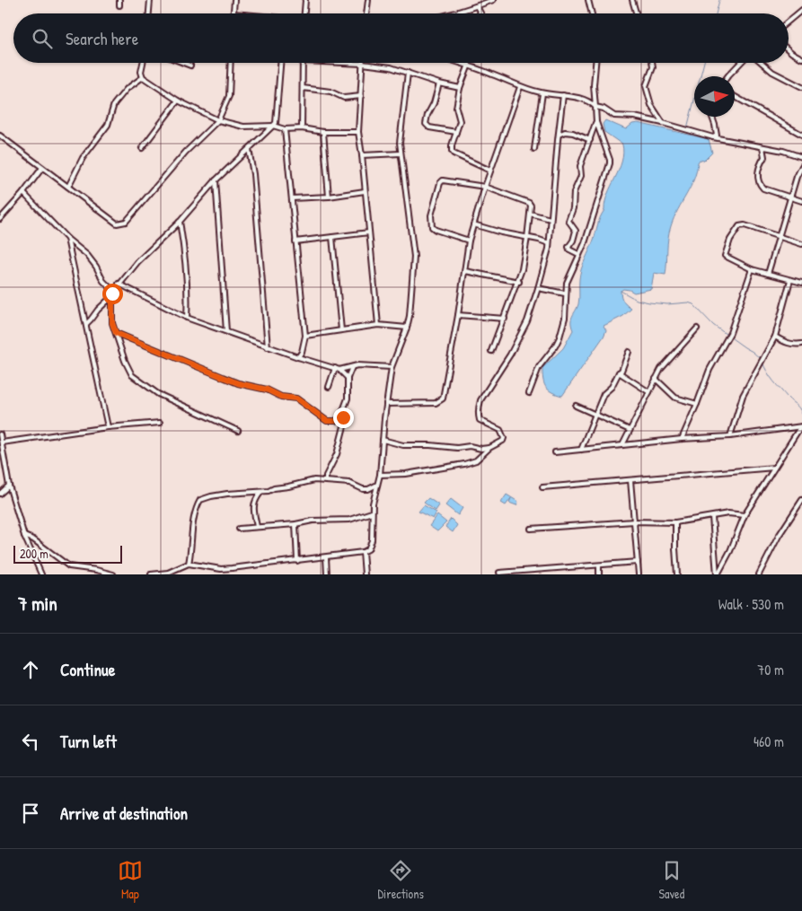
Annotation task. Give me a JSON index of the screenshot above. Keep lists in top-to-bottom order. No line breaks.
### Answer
{"scale_bar":"200 m","north":"right","page":{"search":"Search here","scale":"200 m","heading":["7 min","Walk · 530 m"],"list":[["Continue","70 m"],["Turn left","460 m"],"Arrive at destination"],"nav":["Map","Directions","Saved"]}}
